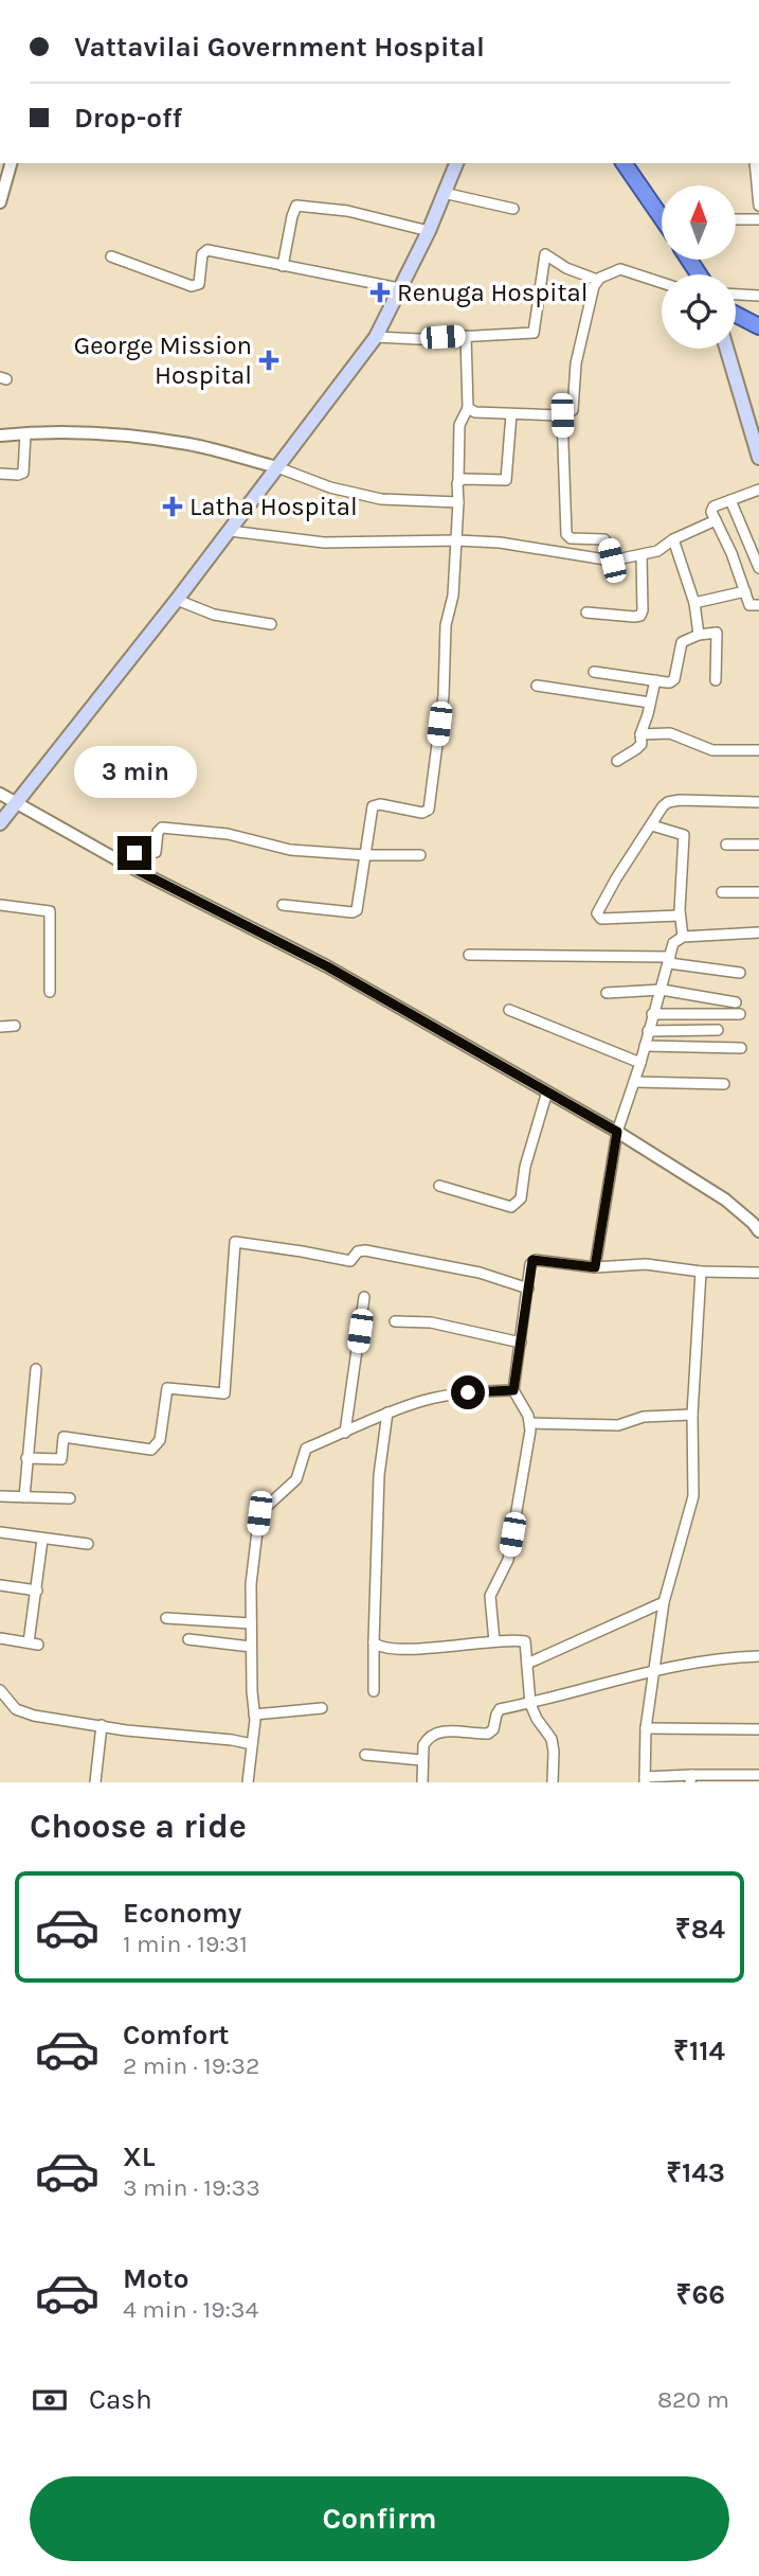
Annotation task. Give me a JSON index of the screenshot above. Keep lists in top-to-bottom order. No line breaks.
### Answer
{"places":{"health":["Renuga Hospital","George Mission Hospital","Latha Hospital"]},"north":"top","page":{"banner":["Vattavilai Government Hospital","Drop-off"],"bubble":"3 min","heading":"Choose a ride","list":[{"name":"Economy","note":"1 min · 19:31","value":"₹84"},{"name":"Comfort","note":"2 min · 19:32","value":"₹114"},{"name":"XL","note":"3 min · 19:33","value":"₹143"},{"name":"Moto","note":"4 min · 19:34","value":"₹66"}],"pay":["Cash","820 m"],"buttons":"Confirm"}}
